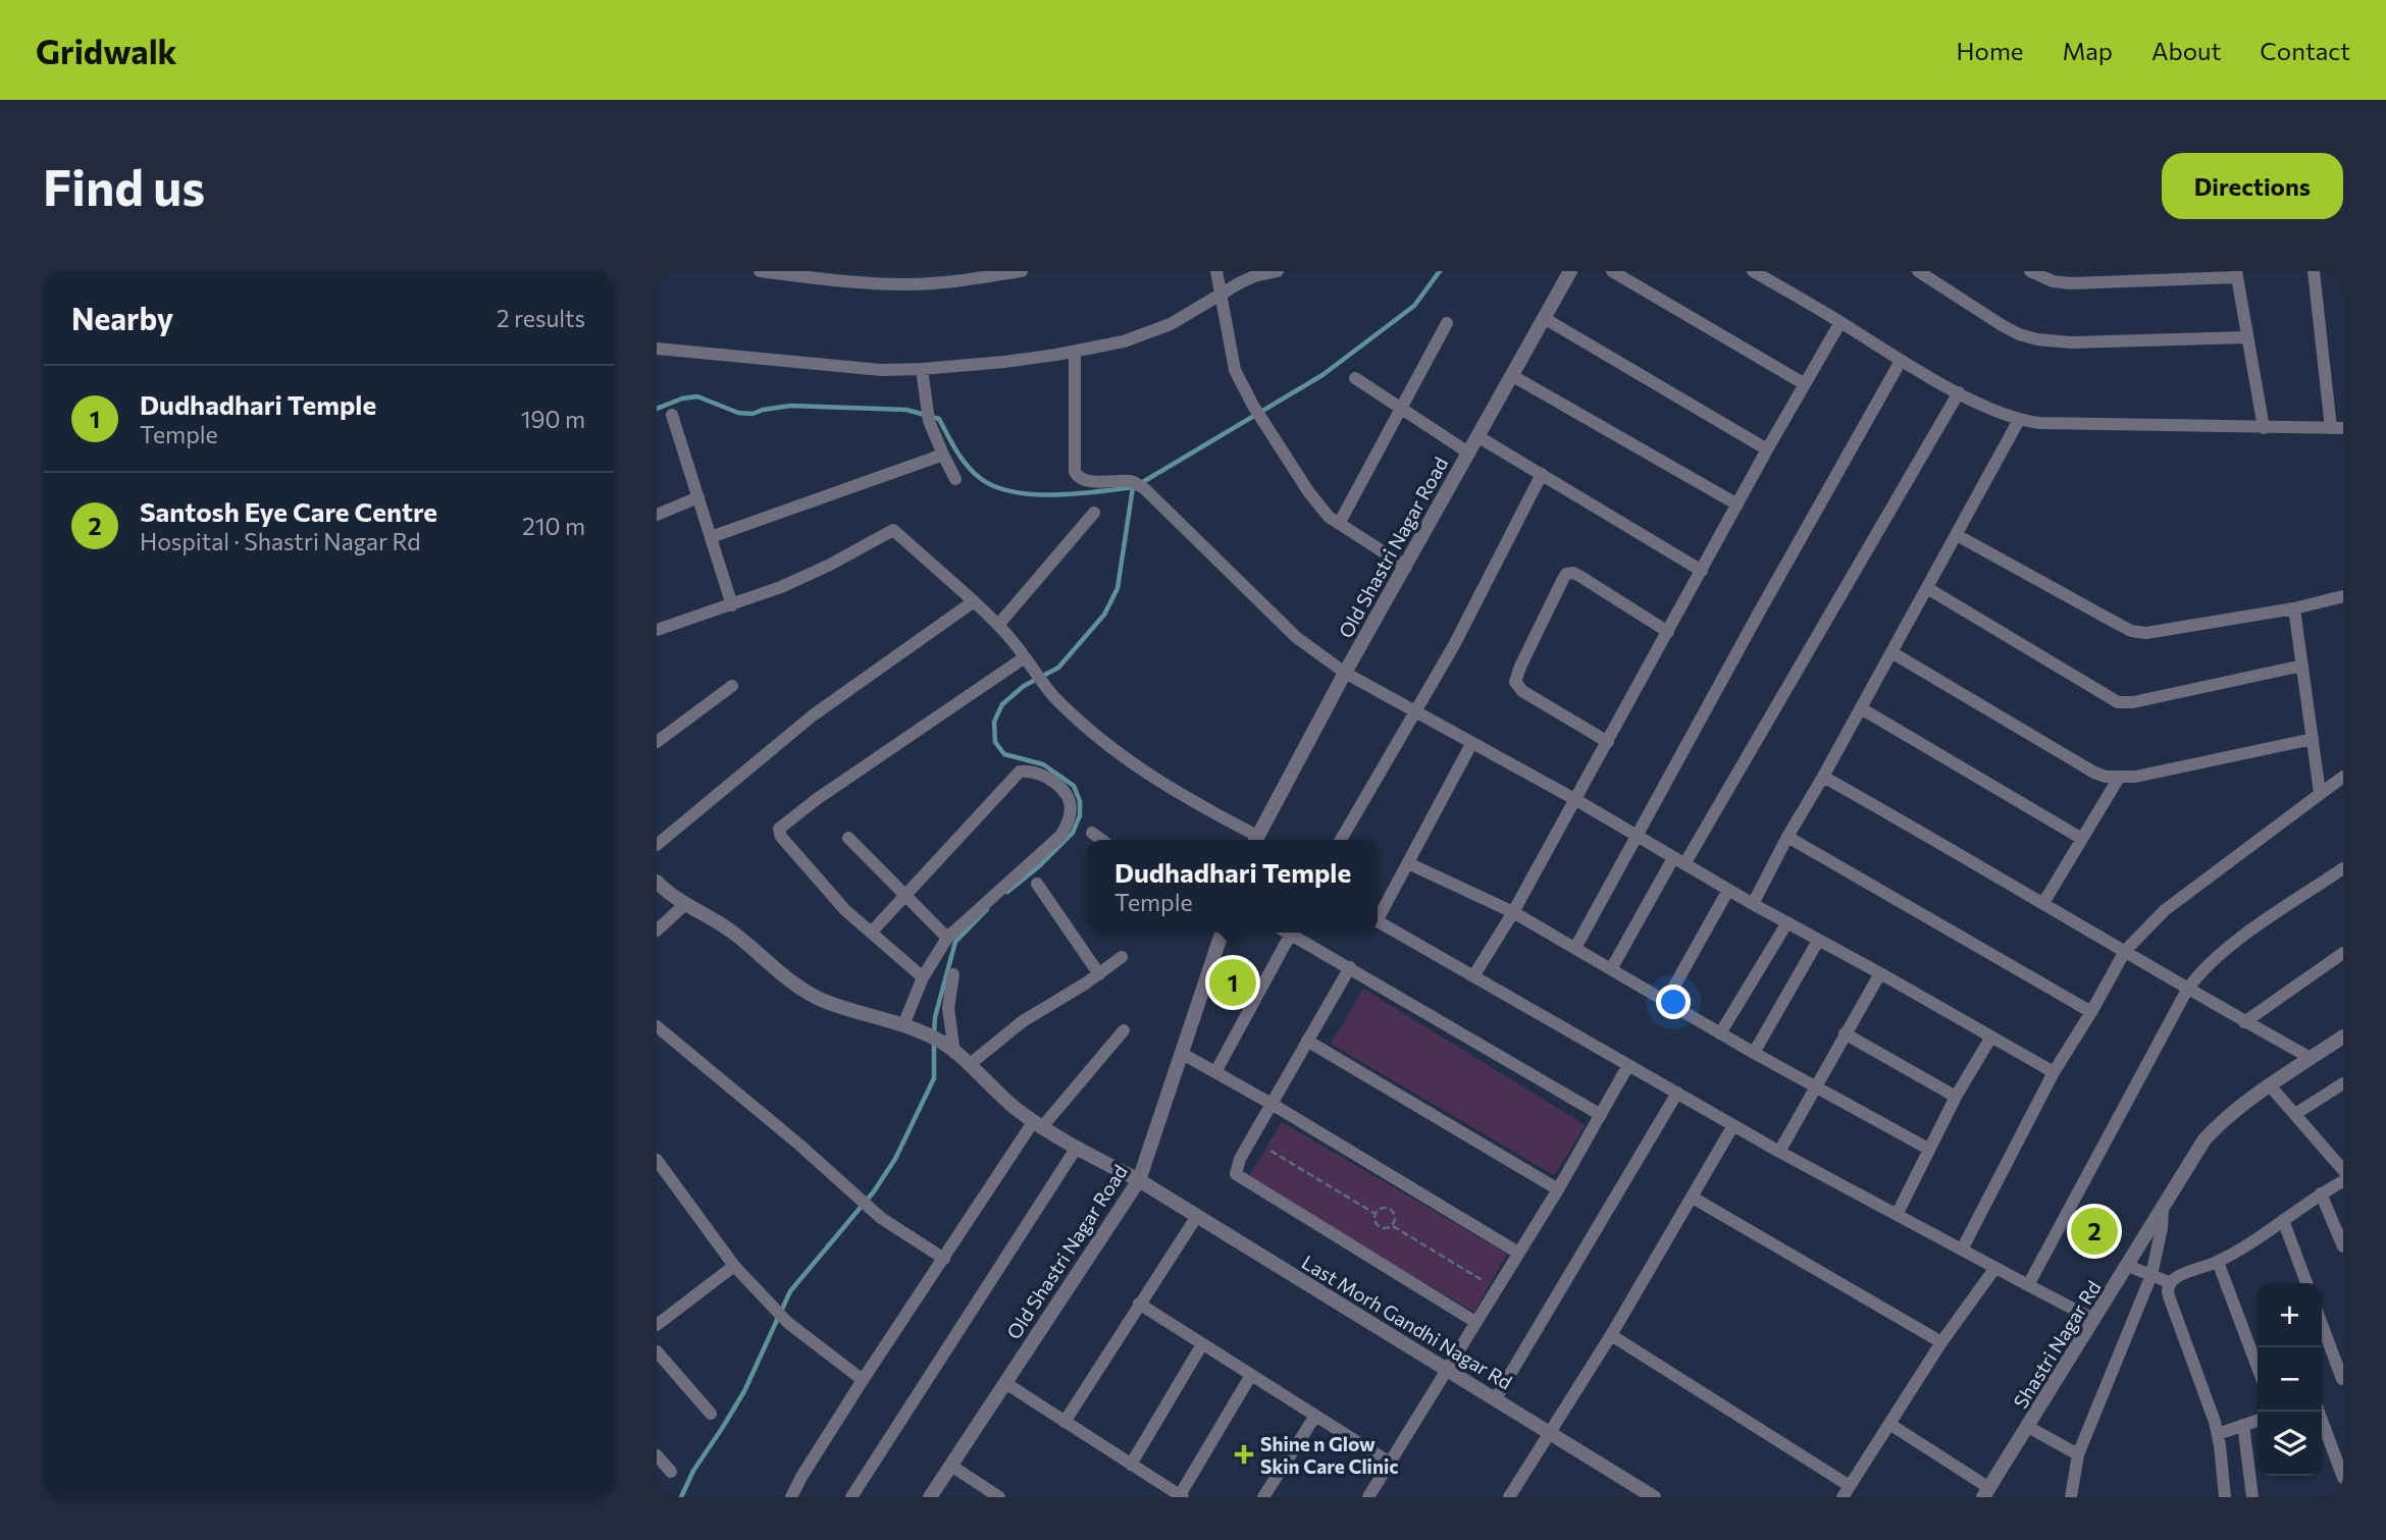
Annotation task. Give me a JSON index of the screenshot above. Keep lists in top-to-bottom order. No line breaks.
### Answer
{"streets":{"street":["Old Shastri Nagar Road","Last Morh Gandhi Nagar Rd","Shastri Nagar Rd"]},"crossings":[["Old Shastri Nagar Road","Last Morh Gandhi Nagar Rd"]],"places":{"health":["Shine n Glow Skin Care Clinic"]},"page":{"header":"Gridwalk","nav":["Home","Map","About","Contact"],"buttons":"Directions","title":"Find us","heading":["Nearby","2 results"],"list":[{"mark":"1","name":"Dudhadhari Temple","note":"Temple","value":"190 m"},{"mark":"2","name":"Santosh Eye Care Centre","note":"Hospital · Shastri Nagar Rd","value":"210 m"}],"popup":["Dudhadhari Temple","Temple"],"pins":["1","2"],"map_buttons":["+","−"]}}
